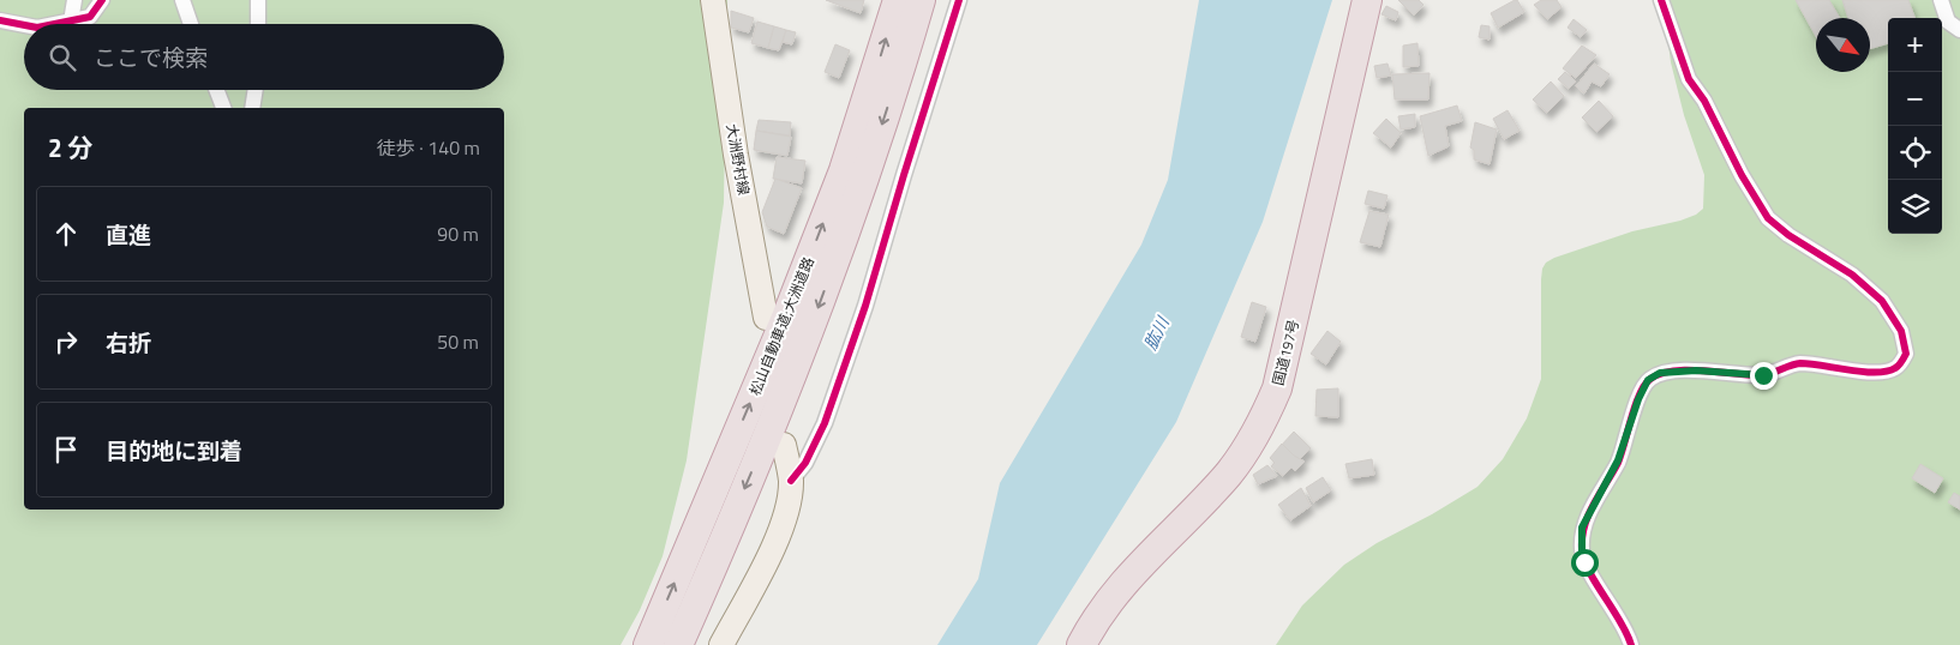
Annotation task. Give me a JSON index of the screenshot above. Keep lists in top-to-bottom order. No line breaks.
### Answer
{"streets":{"highway":["松山自動車道;大洲道路","国道197号"],"main road":["大洲野村線"]},"water":["肱川"],"north":"bottom right","page":{"map_buttons":["+","−"],"search":"ここで検索","heading":["2 分","徒歩 · 140 m"],"list":[["直進","90 m"],["右折","50 m"],"目的地に到着"]}}
